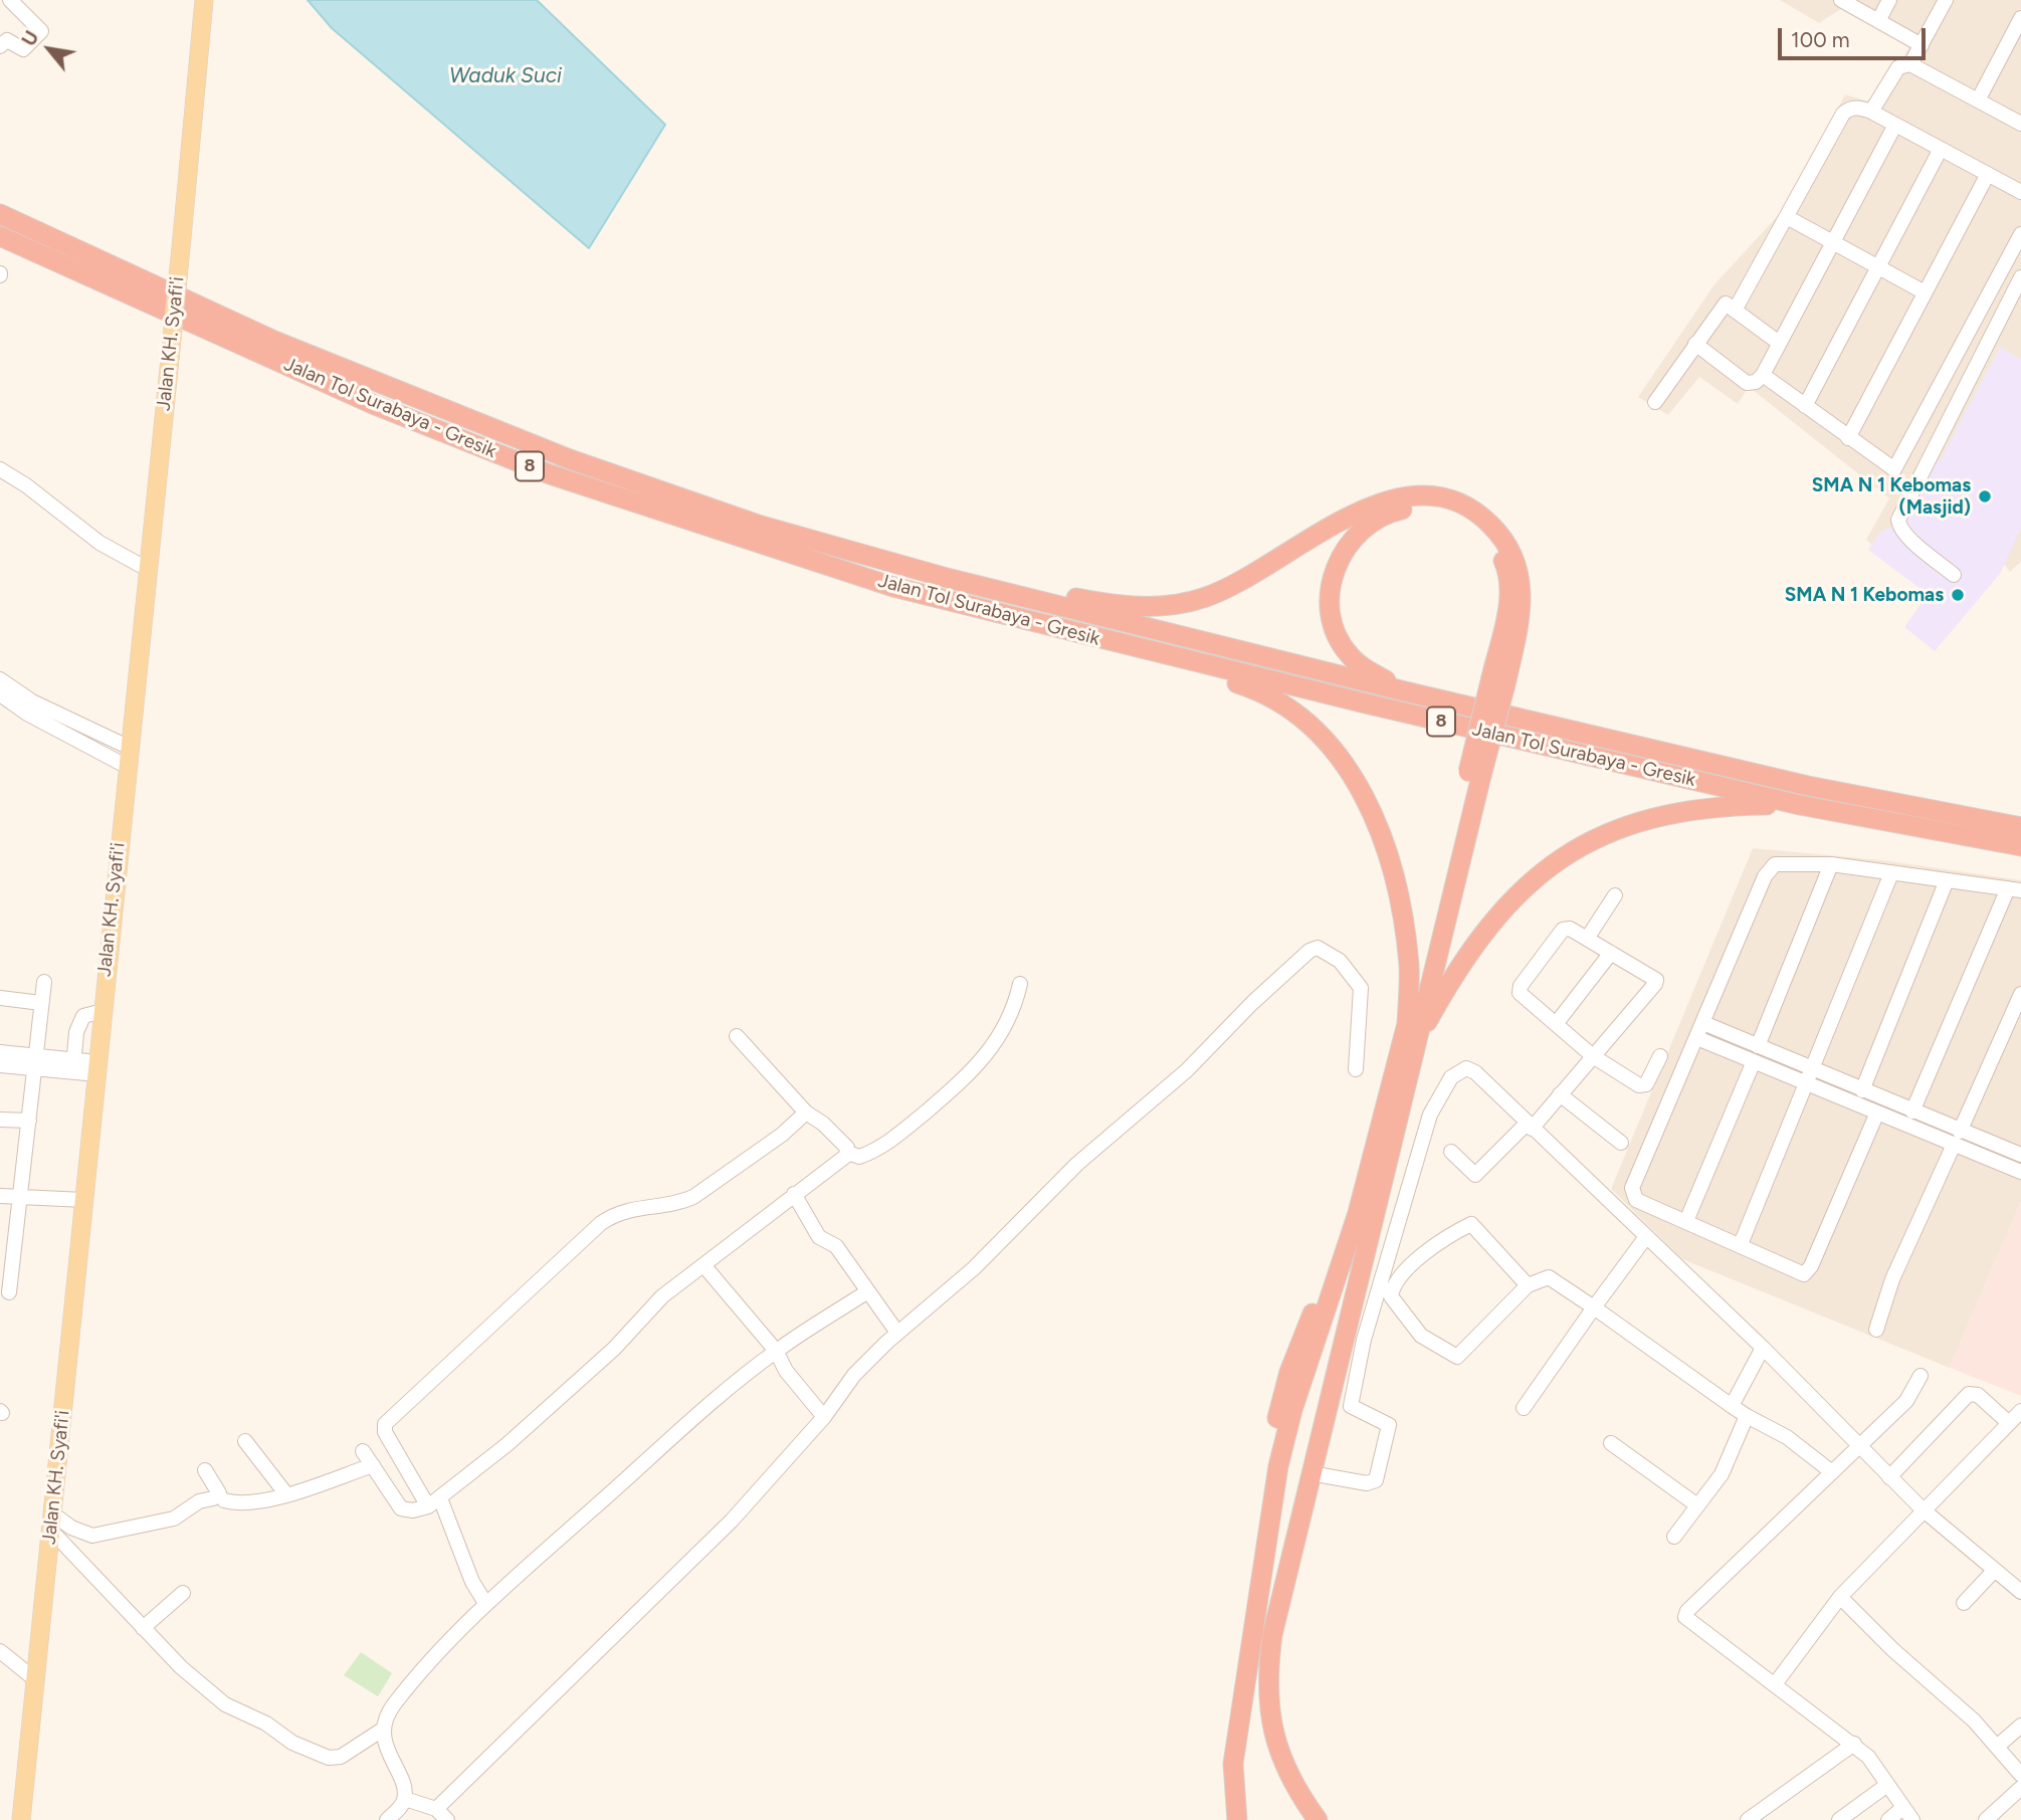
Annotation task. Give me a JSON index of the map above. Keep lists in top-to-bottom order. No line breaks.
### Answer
{"streets":{"highway":["Jalan Tol Surabaya - Gresik","8"],"main road":["Jalan KH. Syafi'i"]},"water":["Waduk Suci"],"places":["SMA N 1 Kebomas (Masjid)","SMA N 1 Kebomas"],"scale_bar":"100 m","north":"top left"}
